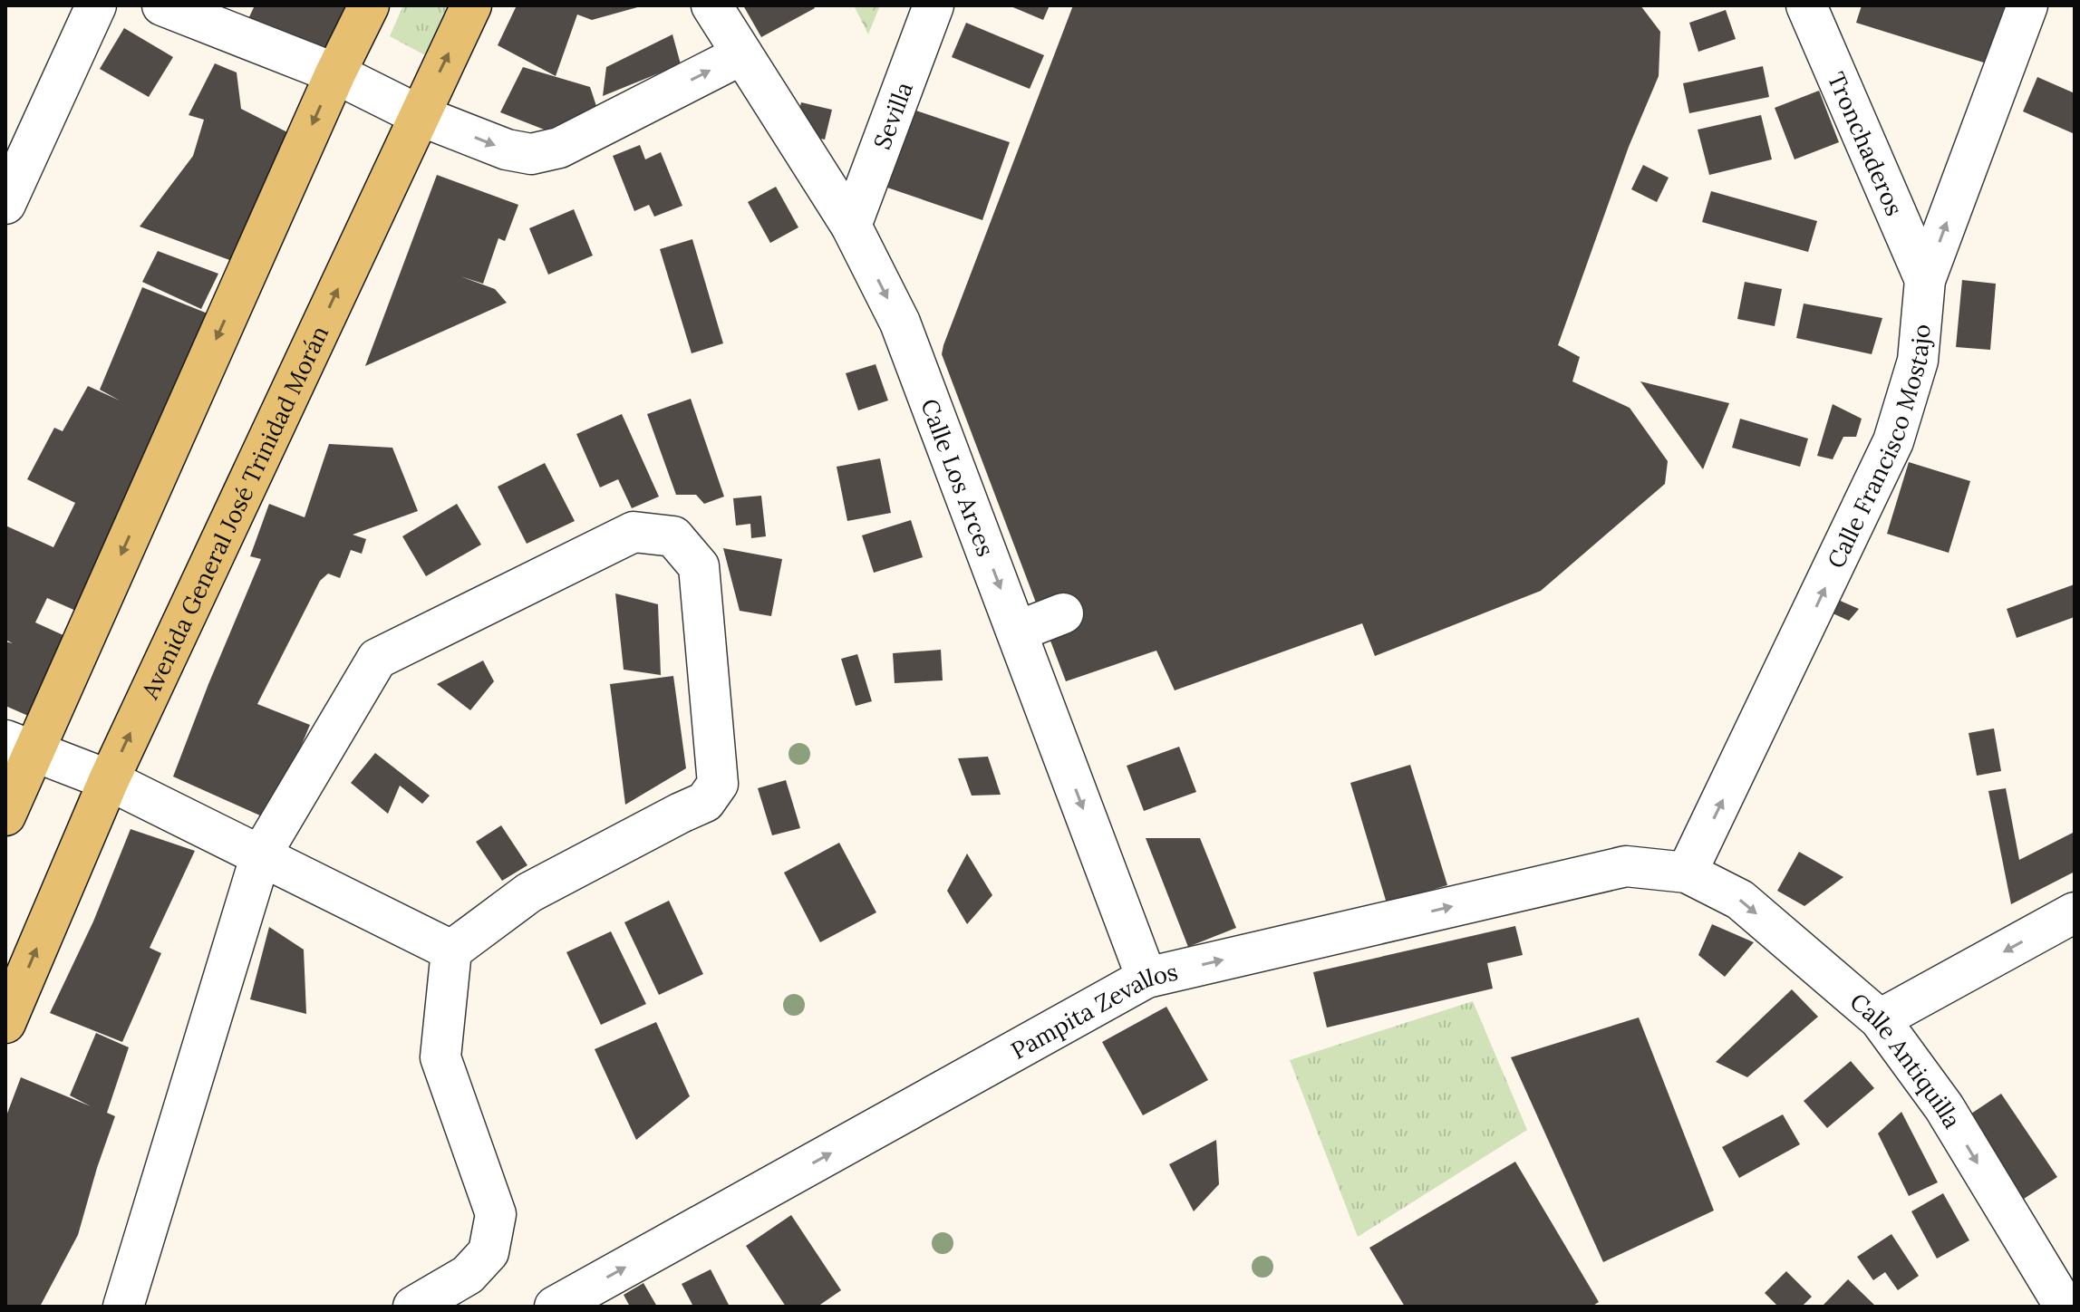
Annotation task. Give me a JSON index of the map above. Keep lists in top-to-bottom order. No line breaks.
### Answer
{"streets":{"main road":["Avenida General José Trinidad Morán"],"street":["Sevilla","Tronchaderos","Calle Francisco Mostajo","Calle Los Arces","Pampita Zevallos","Calle Antiquilla"]},"crossings":[["Sevilla","Calle Los Arces"],["Tronchaderos","Calle Francisco Mostajo"],["Calle Francisco Mostajo","Pampita Zevallos"],["Calle Francisco Mostajo","Calle Antiquilla"],["Calle Los Arces","Pampita Zevallos"],["Pampita Zevallos","Calle Antiquilla"]],"one_way":["Calle Francisco Mostajo","Calle Los Arces","Pampita Zevallos","Calle Antiquilla"]}
